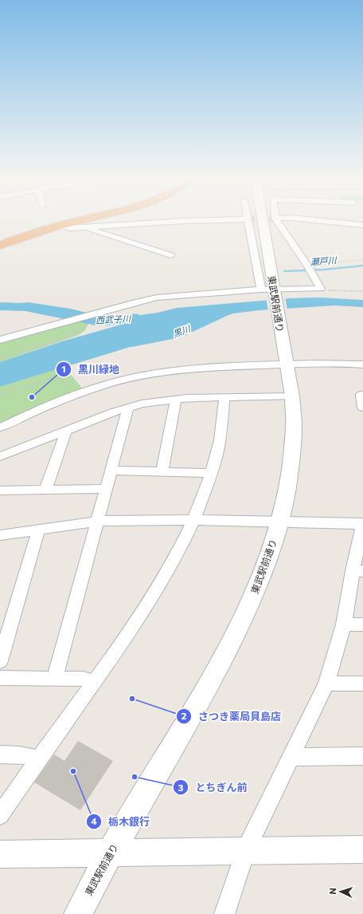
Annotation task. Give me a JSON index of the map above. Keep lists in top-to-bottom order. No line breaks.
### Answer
{"streets":{"street":["東武駅前通り"]},"water":["瀬戸川","西武子川","黒川"],"places":["黒川緑地","さつき薬局貝島店","栃木銀行","とちぎん前"],"north":"left"}
